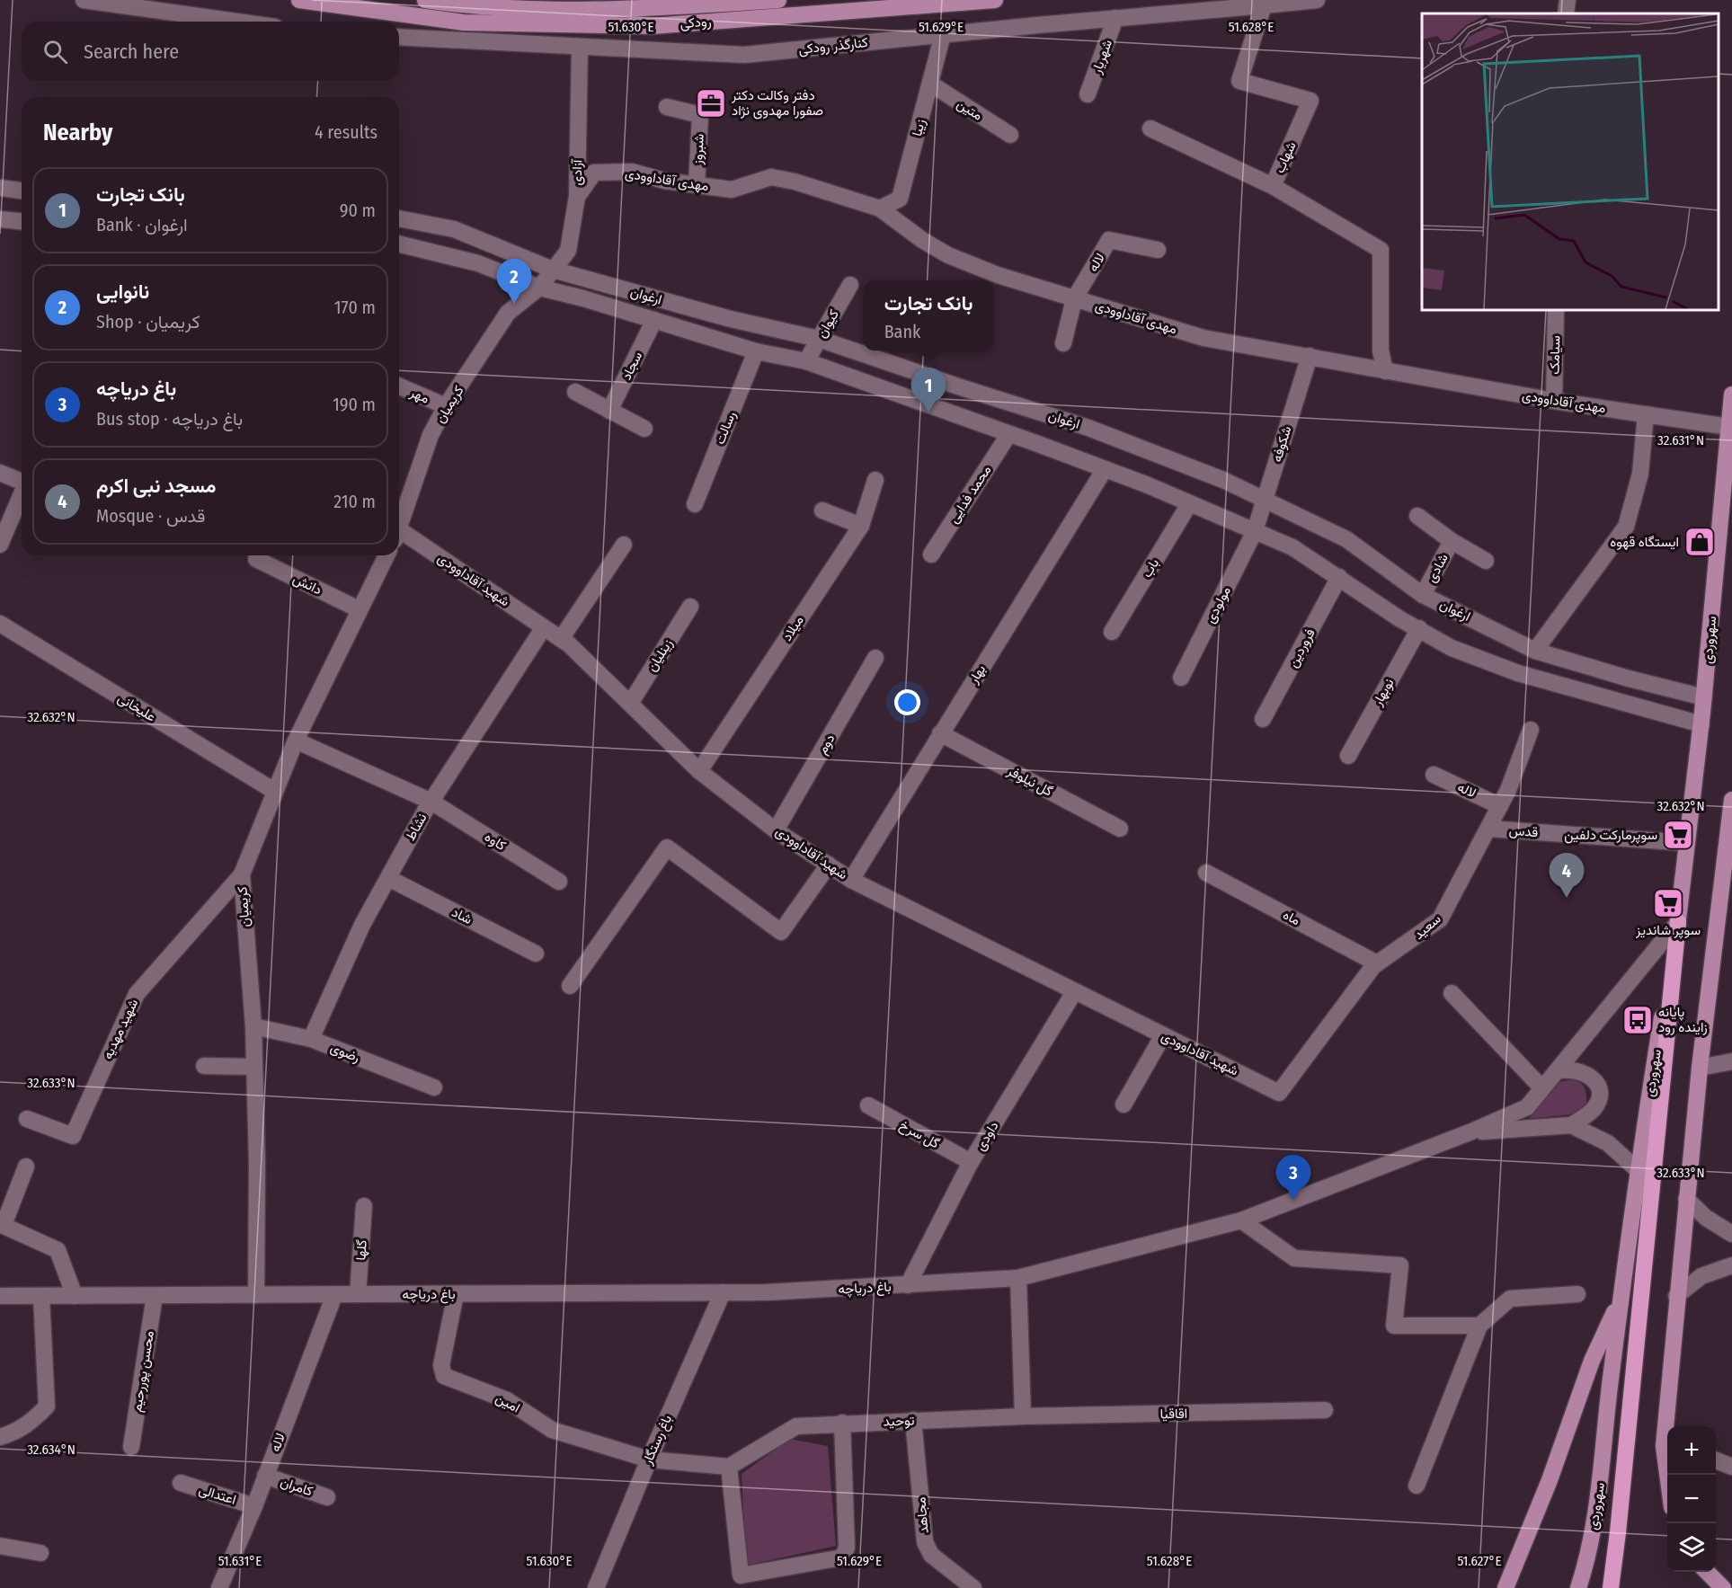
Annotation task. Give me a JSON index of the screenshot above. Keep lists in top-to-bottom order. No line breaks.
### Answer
{"streets":{"main road":["رودکی","سهروردی"],"street":["کنارگذر رودکی","شهریار","متین","زیبا","شبروز","شهاب","آزادی","مهدی آقاداوودی","لاله","ارغوان","کیوان","سیامک","سجاد","مهر","کریمیان","رسالت","شکوفه","محمد فدایی","باب","شادی","شهید آقاداوودی","دانش","مولودی","میلاد","فروردین","زینلیان","بهار","نوبهار","علیخانی","دوم","گل نیلوفر","نشاط","قدس","کاوه","شاد","ماه","سعید","شهید مهدیه","رضوی","گل سرخ","داودی","گلها","باغ دریاچه","محسن پوررحیم","امین","اقاقیا","توحید","باغ رستگار","کامران","اعتدالی","مجاهد"]},"crossings":[["کنارگذر رودکی","شهریار"],["کنارگذر رودکی","زیبا"],["کنارگذر رودکی","شهاب"],["کنارگذر رودکی","آزادی"],["متین","زیبا"],["زیبا","مهدی آقاداوودی"],["شبروز","مهدی آقاداوودی"],["شهاب","مهدی آقاداوودی"],["آزادی","مهدی آقاداوودی"],["آزادی","ارغوان"],["آزادی","کریمیان"],["مهدی آقاداوودی","لاله"],["مهدی آقاداوودی","سیامک"],["مهدی آقاداوودی","شکوفه"],["مهدی آقاداوودی","سهروردی"],["لاله","سعید"],["لاله","باغ دریاچه"],["لاله","کامران"],["لاله","اعتدالی"],["ارغوان","کیوان"],["ارغوان","سجاد"],["ارغوان","کریمیان"],["ارغوان","رسالت"],["ارغوان","شکوفه"],["ارغوان","محمد فدایی"],["ارغوان","باب"],["ارغوان","شادی"],["ارغوان","مولودی"],["ارغوان","سهروردی"],["ارغوان","فروردین"],["ارغوان","بهار"],["ارغوان","نوبهار"],["مهر","کریمیان"],["کریمیان","دانش"],["کریمیان","علیخانی"],["کریمیان","کاوه"],["کریمیان","شهید مهدیه"],["کریمیان","رضوی"],["کریمیان","باغ دریاچه"],["شکوفه","مولودی"],["شهید آقاداوودی","میلاد"],["شهید آقاداوودی","زینلیان"],["شهید آقاداوودی","بهار"],["شهید آقاداوودی","دوم"],["شهید آقاداوودی","نشاط"],["شهید آقاداوودی","سعید"],["شهید آقاداوودی","داودی"],["سهروردی","قدس"],["سهروردی","باغ دریاچه"],["بهار","گل نیلوفر"],["نشاط","کاوه"],["نشاط","شاد"],["نشاط","رضوی"],["قدس","سعید"],["ماه","سعید"],["گل سرخ","داودی"],["داودی","باغ دریاچه"],["گلها","باغ دریاچه"],["باغ دریاچه","محسن پوررحیم"],["باغ دریاچه","امین"],["باغ دریاچه","باغ رستگار"],["امین","باغ رستگار"],["اقاقیا","توحید"],["توحید","مجاهد"]],"places":{"office":["دفتر وکالت دکتر صفورا مهدوی نژاد"],"shop":["ایستگاه قهوه"],"supermarket":["سوپرمارکت دلفین","سوپر شاندیز"],"bus stop":["پایانه زاینده رود"]},"page":{"search":"Search here","heading":["Nearby","4 results"],"list":[{"mark":"1","name":"بانک تجارت","note":"Bank · ارغوان","value":"90 m"},{"mark":"2","name":"نانوایی","note":"Shop · کریمیان","value":"170 m"},{"mark":"3","name":"باغ دریاچه","note":"Bus stop · باغ دریاچه","value":"190 m"},{"mark":"4","name":"مسجد نبی اکرم","note":"Mosque · قدس","value":"210 m"}],"pins":["2","1","4","3"],"popup":["بانک تجارت","Bank"],"map_buttons":["+","−"]},"coordinates":["51.630°E","51.629°E","51.628°E","32.631°N","32.632°N","32.633°N","32.634°N","51.631°E","51.627°E"]}
